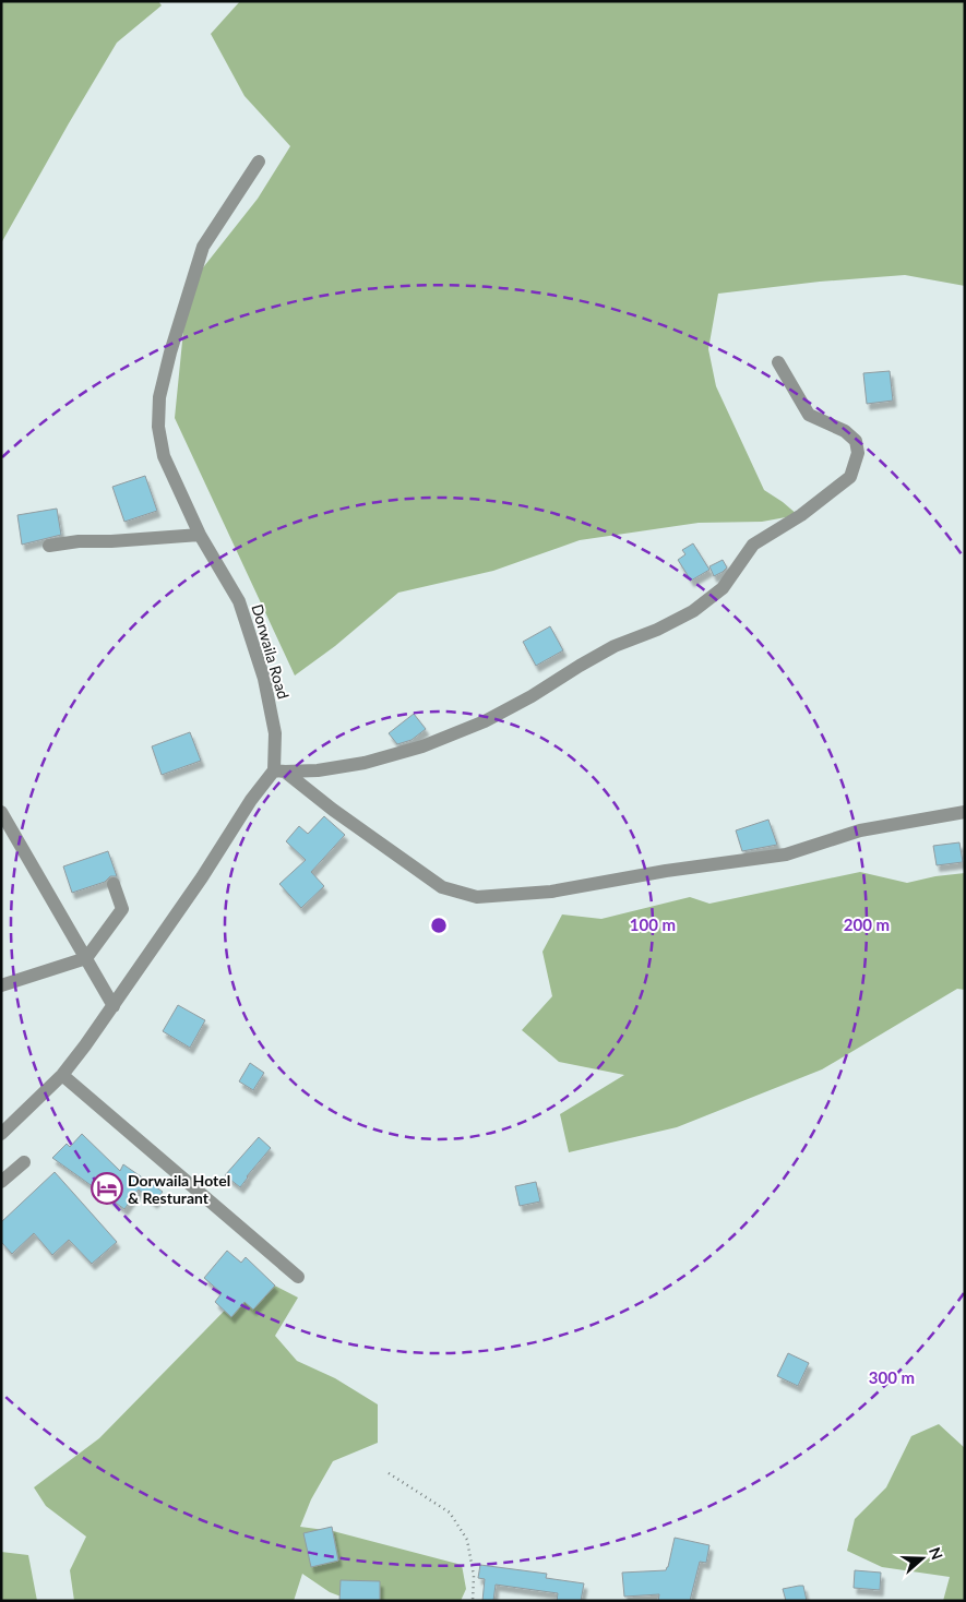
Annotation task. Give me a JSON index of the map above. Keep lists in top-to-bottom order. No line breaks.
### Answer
{"streets":{"street":["Dorwaila Road"]},"places":{"hotel":["Dorwaila Hotel & Resturant"]},"north":"right","rings":["100 m","200 m","300 m"]}
